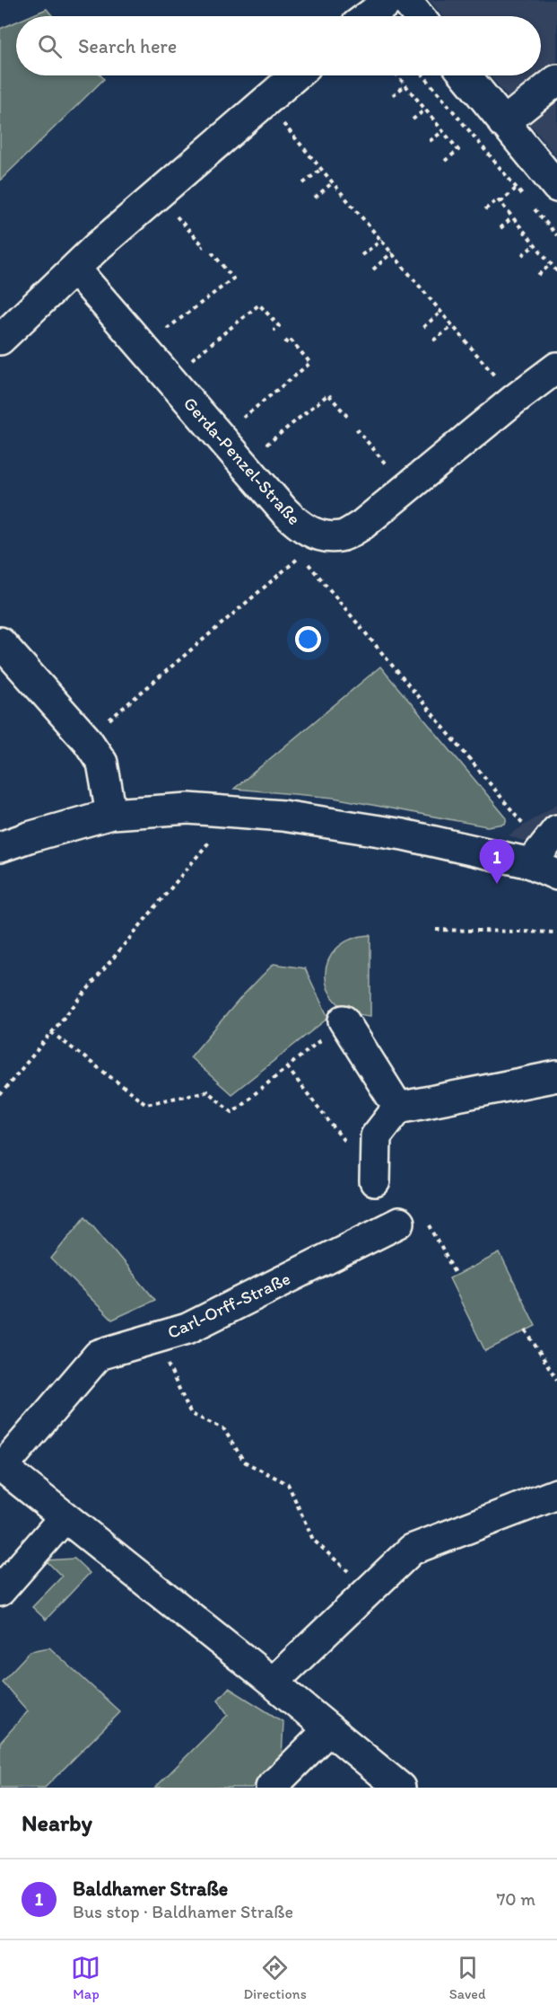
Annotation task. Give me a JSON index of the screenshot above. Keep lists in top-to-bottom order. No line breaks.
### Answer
{"streets":{"street":["Gerda-Penzel-Straße","Carl-Orff-Straße"]},"page":{"search":"Search here","pins":"1","heading":"Nearby","list":[{"mark":"1","name":"Baldhamer Straße","note":"Bus stop · Baldhamer Straße","value":"70 m"}],"nav":["Map","Directions","Saved"]}}
